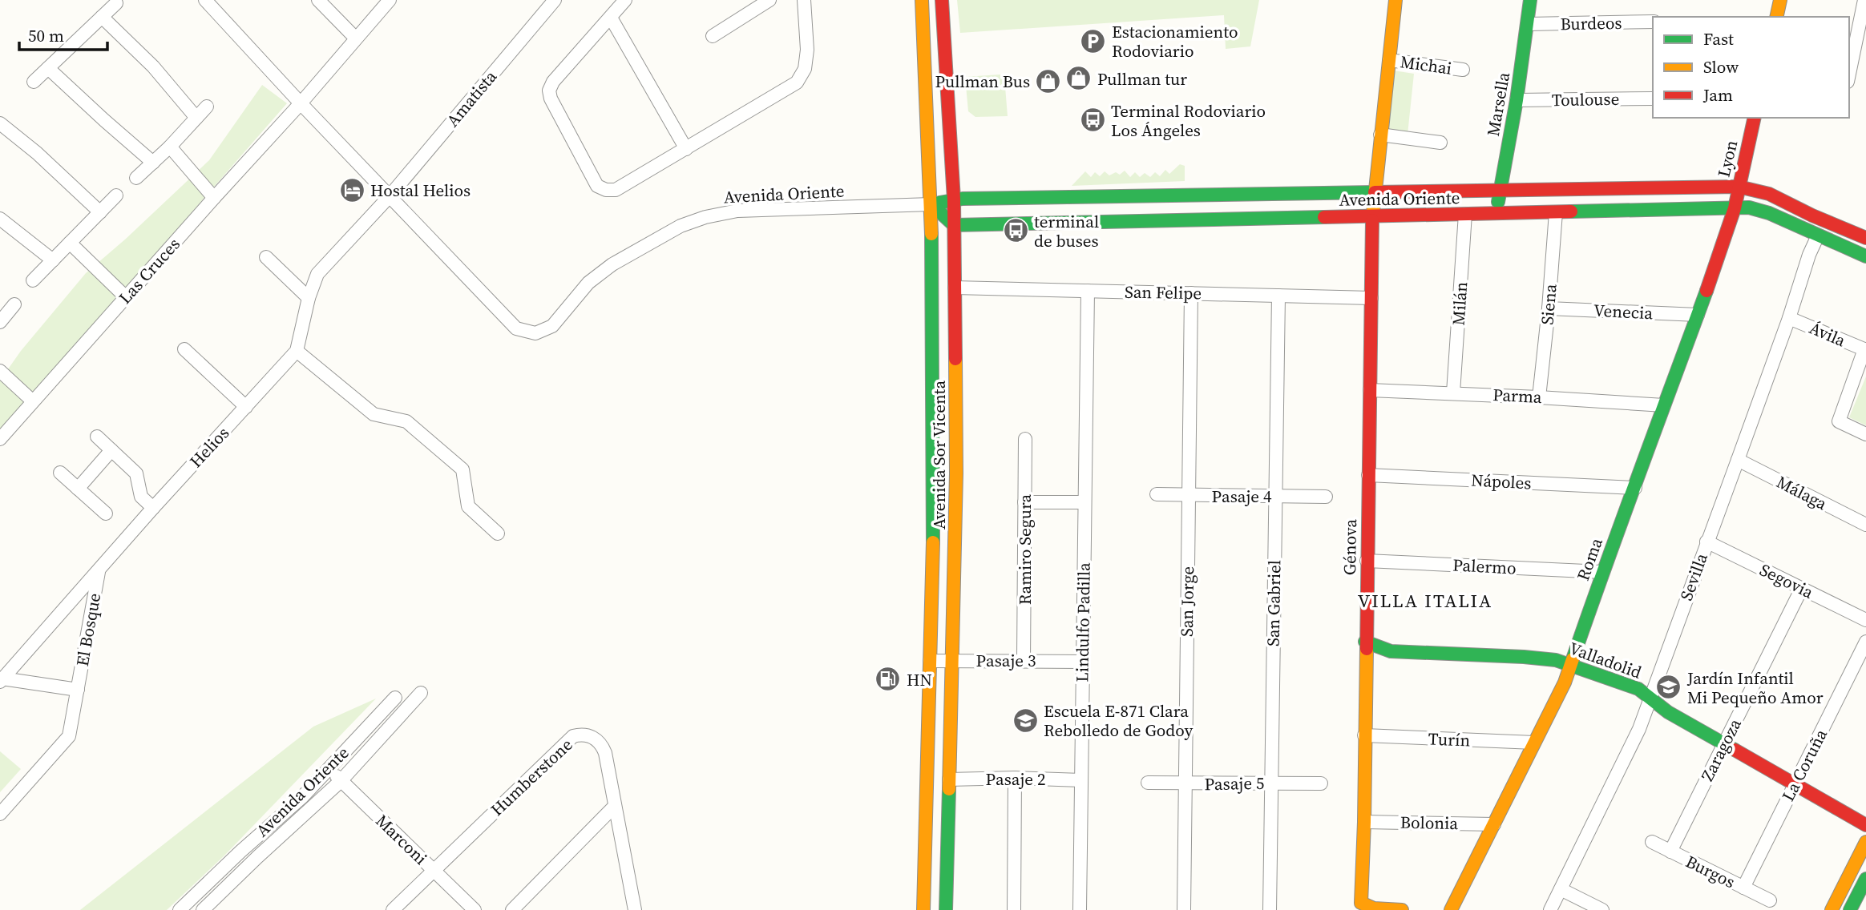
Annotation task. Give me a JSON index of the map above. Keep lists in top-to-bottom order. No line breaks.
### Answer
{"streets":{"main road":["Marsella","Lyon","Avenida Oriente","Avenida Sor Vicenta","Génova","Roma","Valladolid"],"street":["Burdeos","Michai","Amatista","Toulouse","Las Cruces","San Felipe","Milán","Siena","Venecia","Ávila","Parma","Helios","Nápoles","Málaga","Pasaje 4","Ramiro Segura","Palermo","Sevilla","Segovia","San Jorge","San Gabriel","Lindulfo Padilla","El Bosque","Pasaje 3","Turín","Zaragoza","La Coruña","Humberstone","Pasaje 2","Pasaje 5","Bolonia","Marconi","Burgos"]},"crossings":[["Burdeos","Marsella"],["Michai","Génova"],["Amatista","Avenida Oriente"],["Amatista","Helios"],["Toulouse","Marsella"],["Marsella","Avenida Oriente"],["Lyon","Avenida Oriente"],["Lyon","Roma"],["Avenida Oriente","Milán"],["Avenida Oriente","Siena"],["Avenida Oriente","Helios"],["Avenida Oriente","Avenida Sor Vicenta"],["Avenida Oriente","Génova"],["Avenida Oriente","Roma"],["Avenida Oriente","Sevilla"],["Avenida Oriente","Marconi"],["San Felipe","Avenida Sor Vicenta"],["San Felipe","Génova"],["San Felipe","San Jorge"],["San Felipe","San Gabriel"],["San Felipe","Lindulfo Padilla"],["Milán","Parma"],["Siena","Venecia"],["Siena","Parma"],["Venecia","Roma"],["Ávila","Sevilla"],["Parma","Génova"],["Parma","Roma"],["Helios","El Bosque"],["Avenida Sor Vicenta","Pasaje 3"],["Avenida Sor Vicenta","Pasaje 2"],["Nápoles","Génova"],["Nápoles","Roma"],["Málaga","Sevilla"],["Pasaje 4","San Jorge"],["Pasaje 4","San Gabriel"],["Génova","Palermo"],["Génova","Valladolid"],["Génova","Turín"],["Génova","Bolonia"],["Ramiro Segura","Pasaje 3"],["Roma","Palermo"],["Roma","Valladolid"],["Roma","Turín"],["Roma","Bolonia"],["Sevilla","Segovia"],["Sevilla","Valladolid"],["Segovia","Zaragoza"],["San Jorge","Pasaje 5"],["San Gabriel","Pasaje 5"],["Lindulfo Padilla","Pasaje 3"],["Lindulfo Padilla","Pasaje 2"],["Valladolid","Zaragoza"],["Valladolid","La Coruña"],["Zaragoza","Burgos"],["La Coruña","Burgos"],["Humberstone","Marconi"]],"districts":["VILLA ITALIA"],"places":{"parking":["Estacionamiento Rodoviario"],"shop":["Pullman tur","Pullman Bus"],"bus stop":["Terminal Rodoviario Los Ángeles","terminal de buses"],"hotel":["Hostal Helios"],"fuel station":["HN"],"school or university":["Jardín Infantil Mi Pequeño Amor","Escuela E-871 Clara Rebolledo de Godoy"]},"legend":["Fast","Slow","Jam"],"scale_bar":"50 m"}
